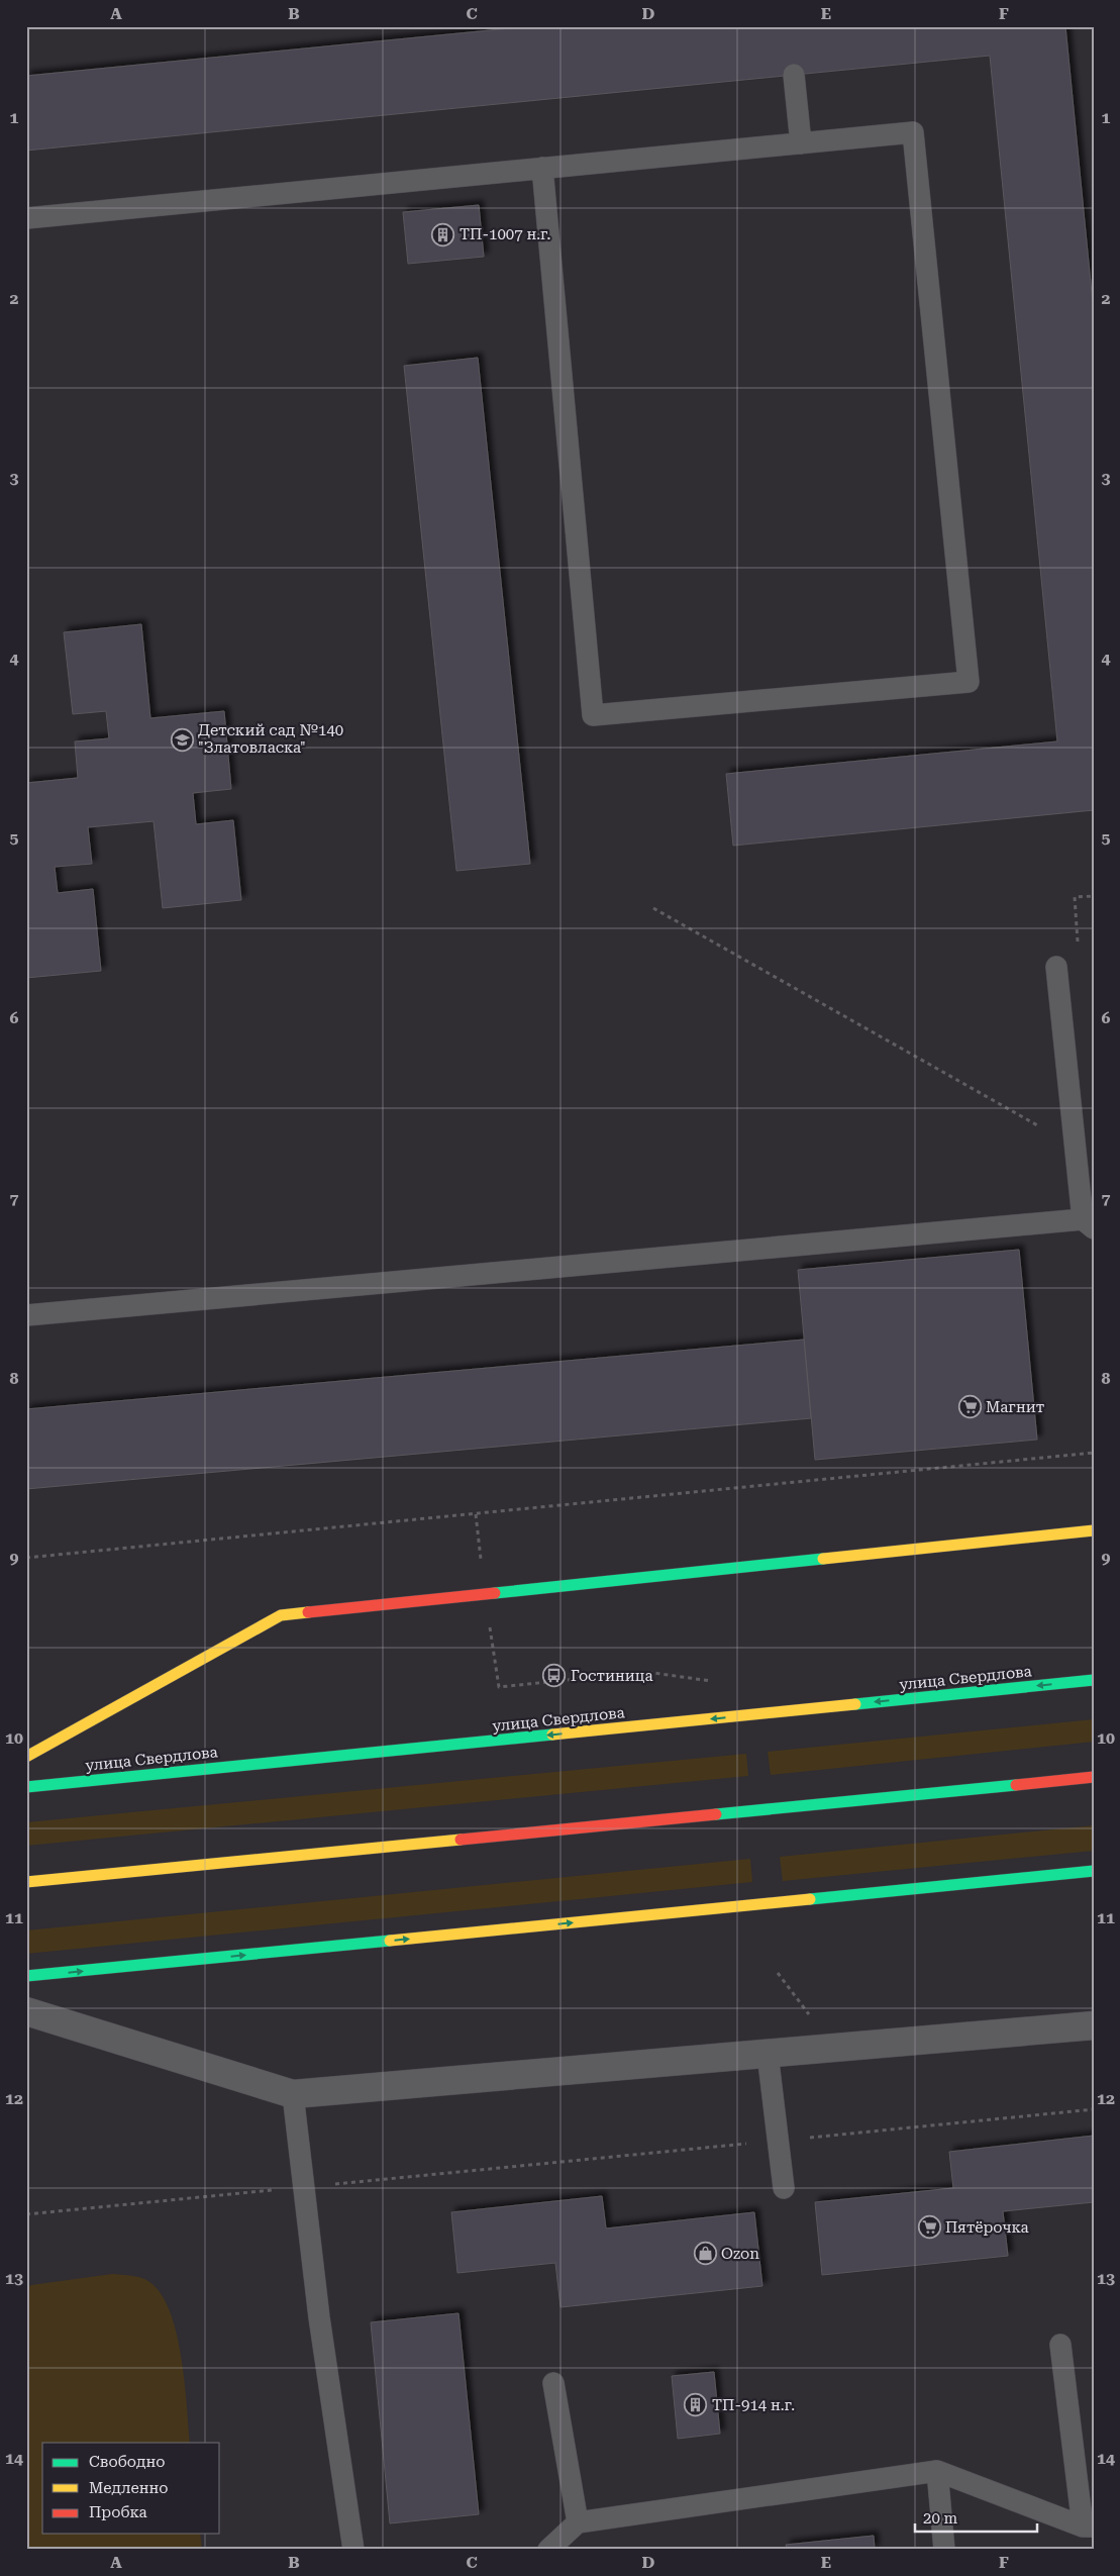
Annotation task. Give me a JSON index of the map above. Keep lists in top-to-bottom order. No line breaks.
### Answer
{"streets":{"main road":["улица Свердлова"]},"places":{"building":["ТП-1007 н.г.","ТП-914 н.г."],"school or university":["Детский сад №140 \"Златовласка\""],"supermarket":["Магнит","Пятёрочка"],"bus stop":["Гостиница"],"shop":["Ozon"]},"legend":["Свободно","Медленно","Пробка"],"scale_bar":"20 m","grid":{"columns":["A","B","C","D","E","F"],"rows":["1","2","3","4","5","6","7","8","9","10","11","12","13","14"]}}
